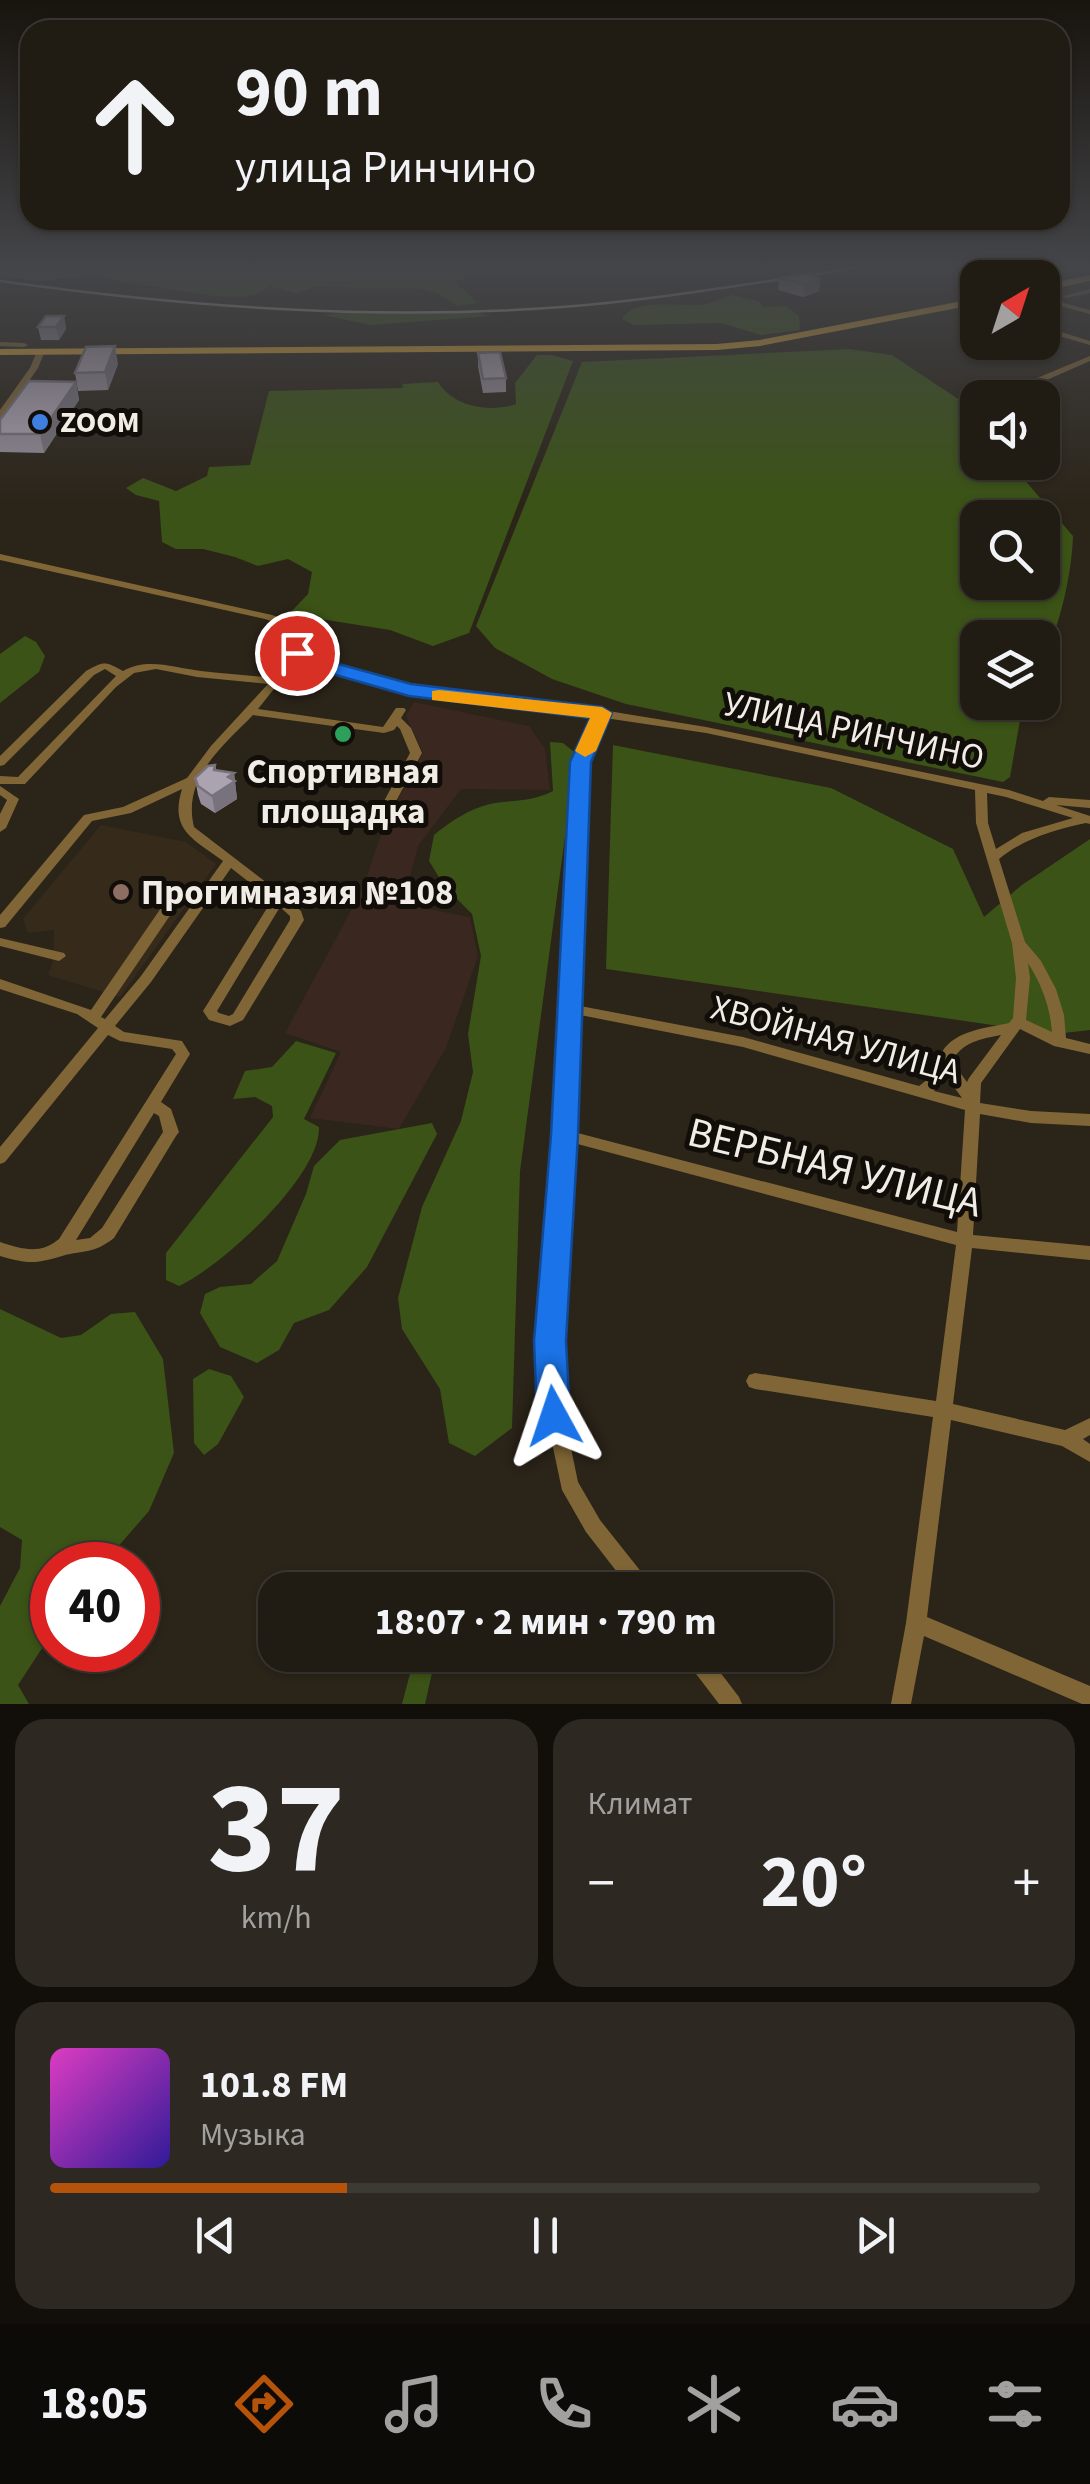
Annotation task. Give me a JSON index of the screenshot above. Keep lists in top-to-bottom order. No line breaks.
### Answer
{"streets":{"street":["УЛИЦА РИНЧИНО","ХВОЙНАЯ УЛИЦА","ВЕРБНАЯ УЛИЦА"]},"places":["ZOOM","Спортивная площадка","Прогимназия №108"],"north":"top right","page":{"turn":["90 m","улица Ринчино"],"limit":"40","trip":"18:07 · 2 мин · 790 m","tile":[["37","km/h"],"Климат"],"heat":["−","20°","+"],"song":["101.8 FM","Музыка"],"tabs":"18:05"}}
